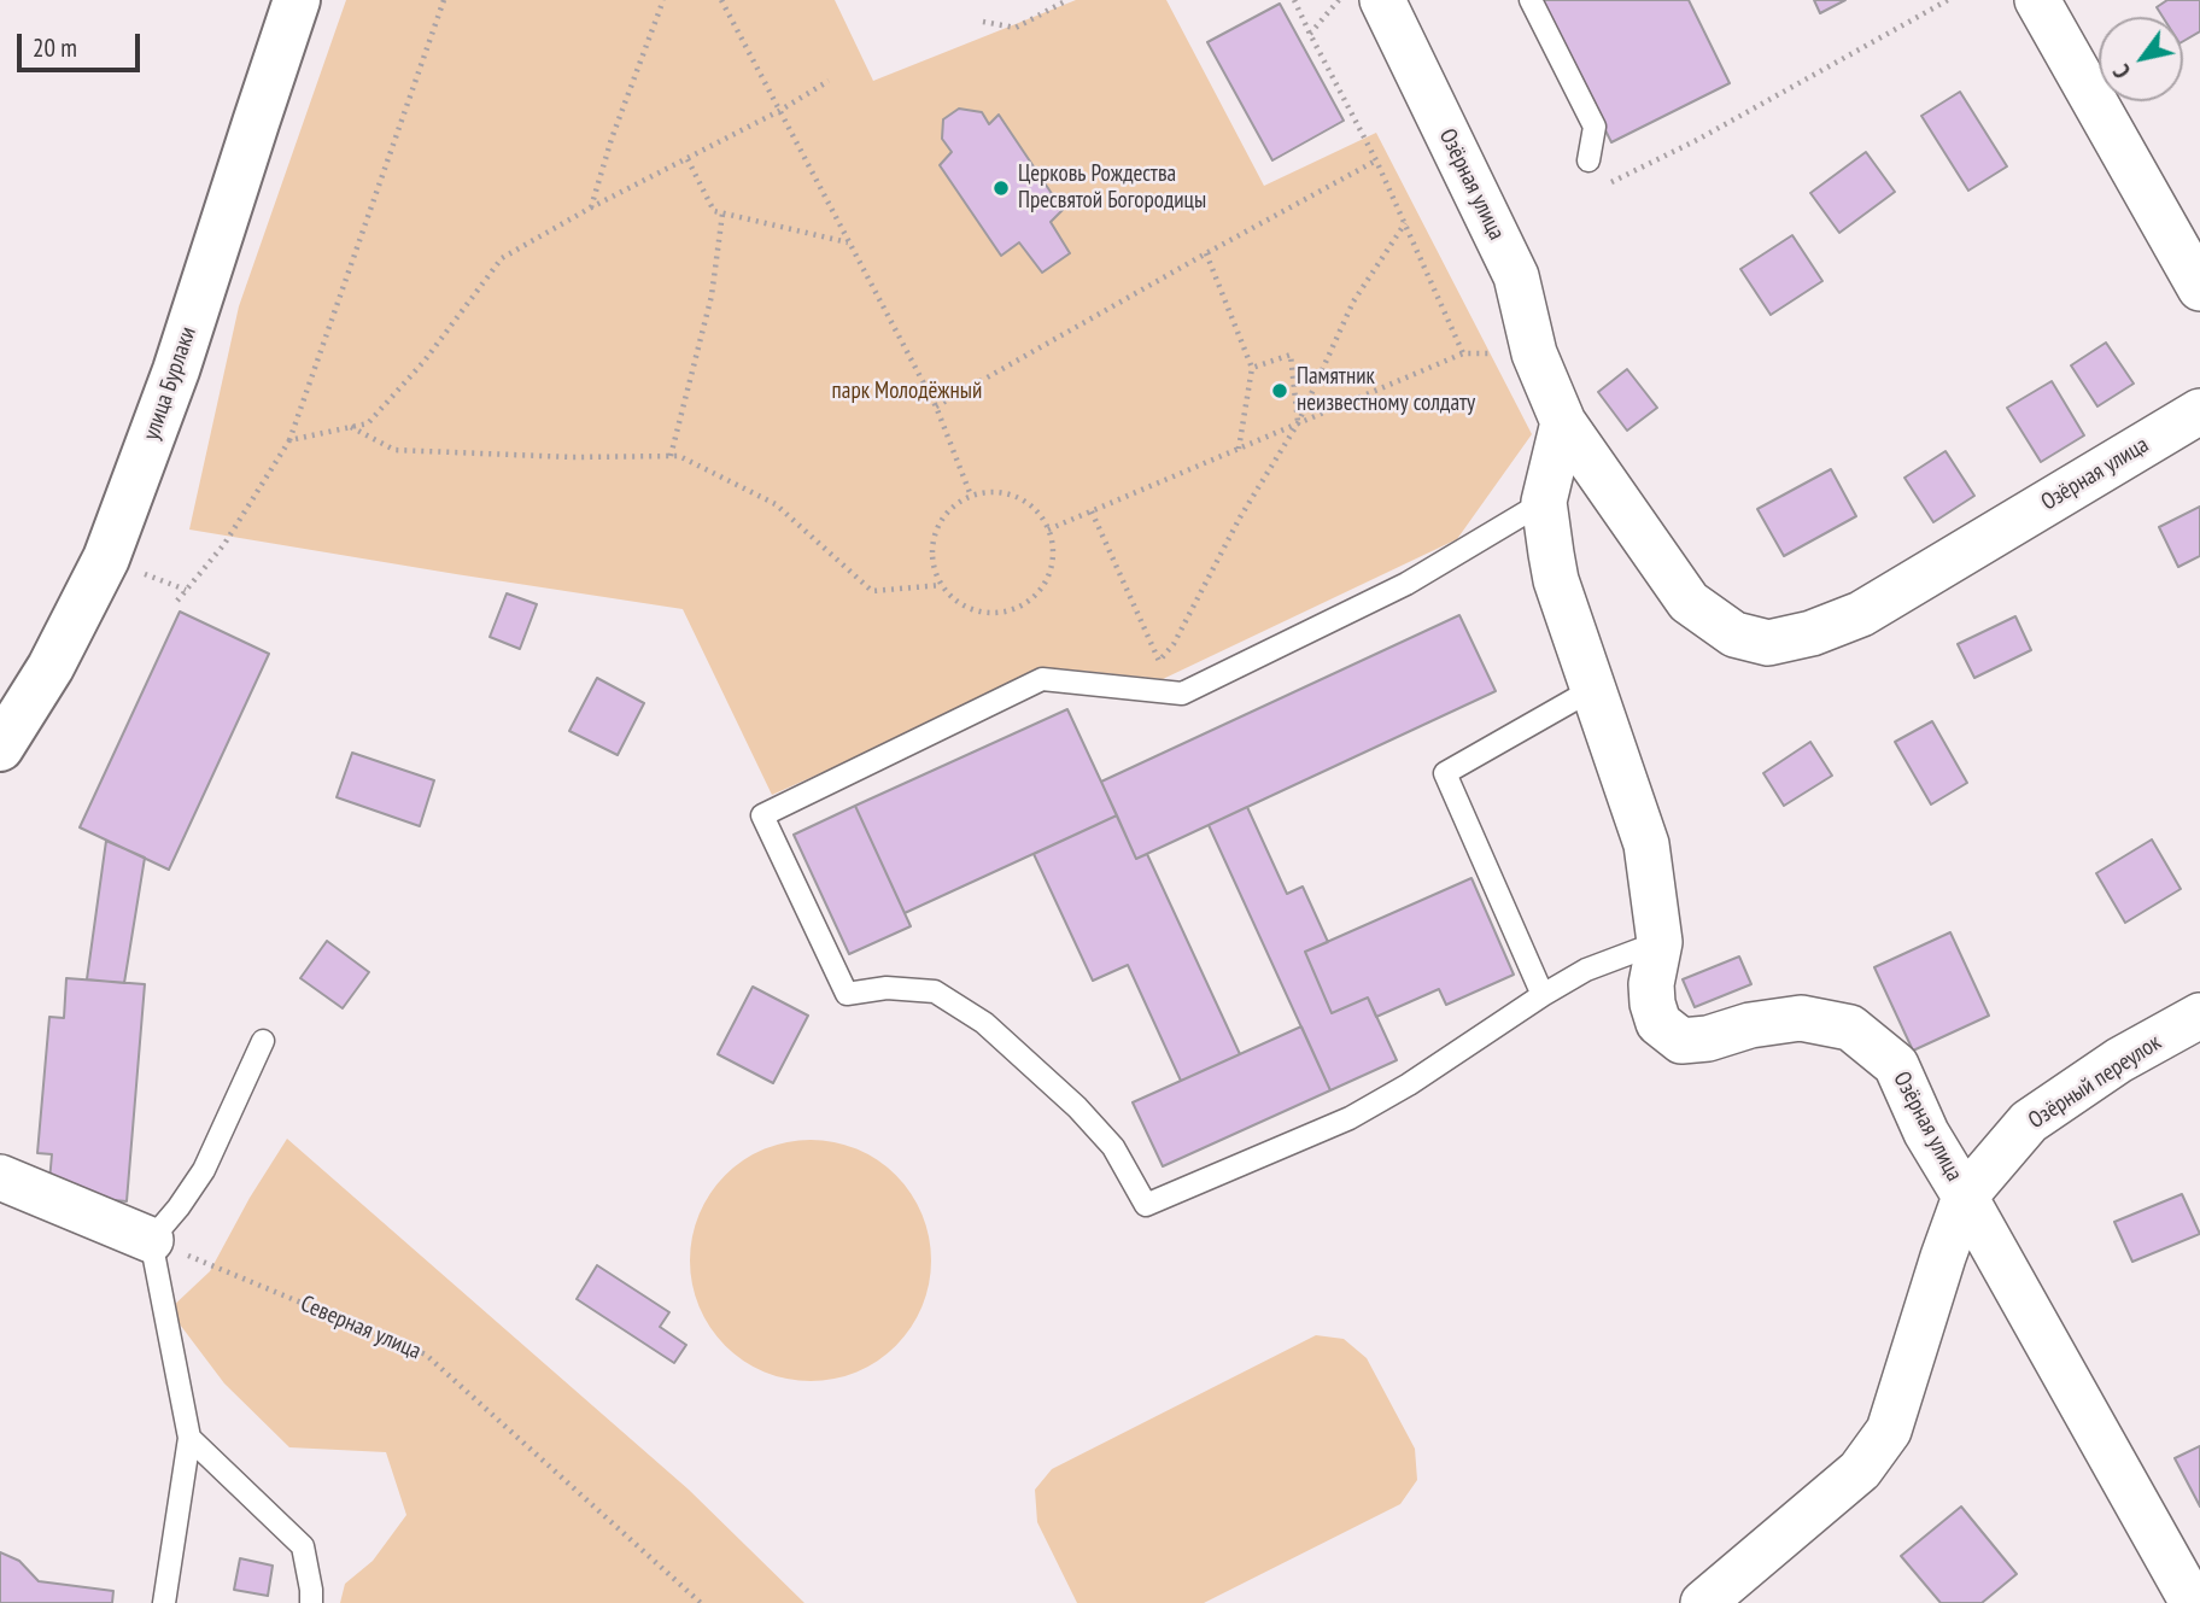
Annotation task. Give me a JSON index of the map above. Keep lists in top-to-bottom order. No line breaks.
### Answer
{"streets":{"street":["Озёрная улица","улица Бурлаки","Озёрный переулок"],"path":["Северная улица"]},"crossings":[["Озёрная улица","Озёрный переулок"]],"parks":["парк Молодёжный"],"places":["Церковь Рождества Пресвятой Богородицы","Памятник неизвестному солдату"],"scale_bar":"20 m","north":"bottom left"}
